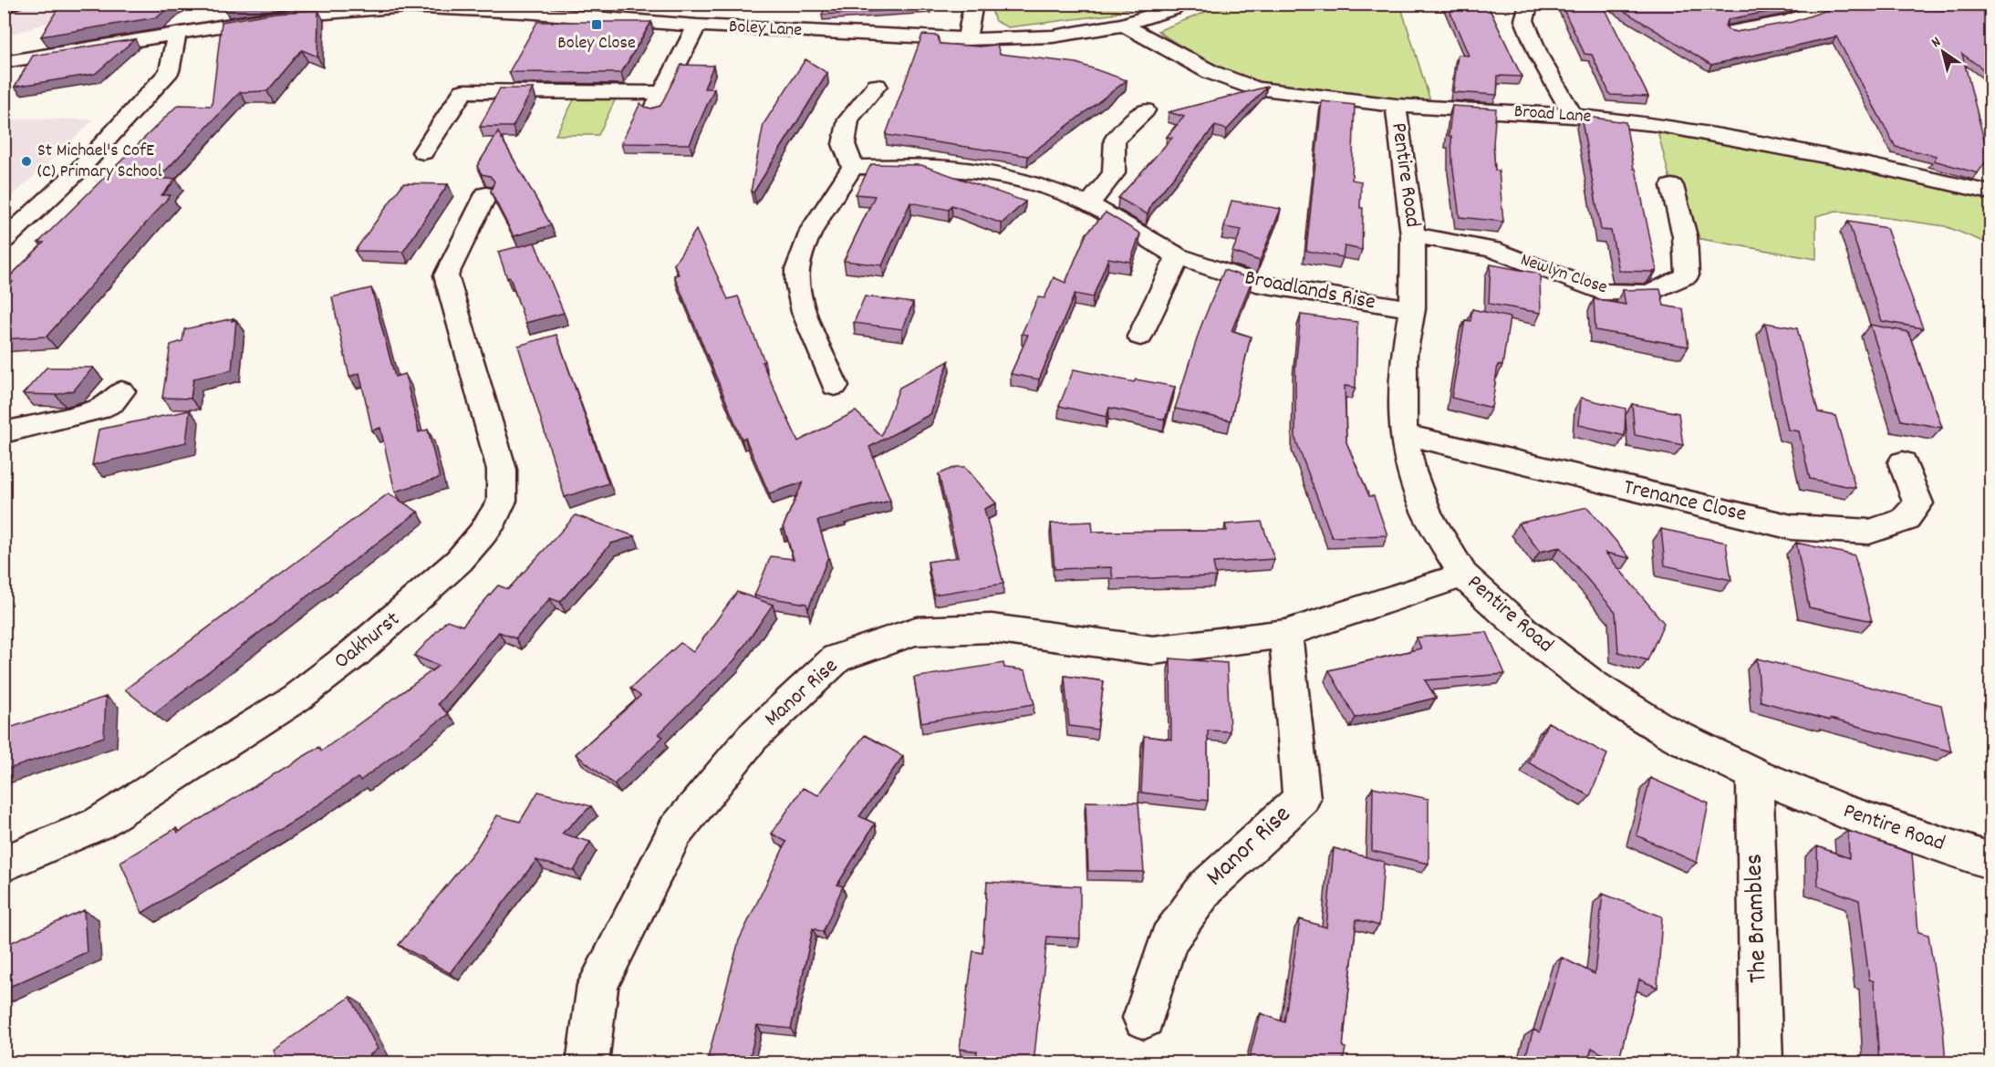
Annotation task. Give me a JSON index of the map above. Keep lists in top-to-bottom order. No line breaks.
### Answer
{"streets":{"street":["Boley Lane","Broad Lane","Pentire Road","Newlyn Close","Broadlands Rise","Trenance Close","Oakhurst","Manor Rise","The Brambles"]},"crossings":[["Boley Lane","Broad Lane"],["Broad Lane","Pentire Road"],["Pentire Road","Newlyn Close"],["Pentire Road","Broadlands Rise"],["Pentire Road","Trenance Close"],["Pentire Road","Manor Rise"],["Pentire Road","The Brambles"]],"places":{"transit":["Boley Close"],"other":["St Michael's CofE (C) Primary School"]},"north":"top left"}
